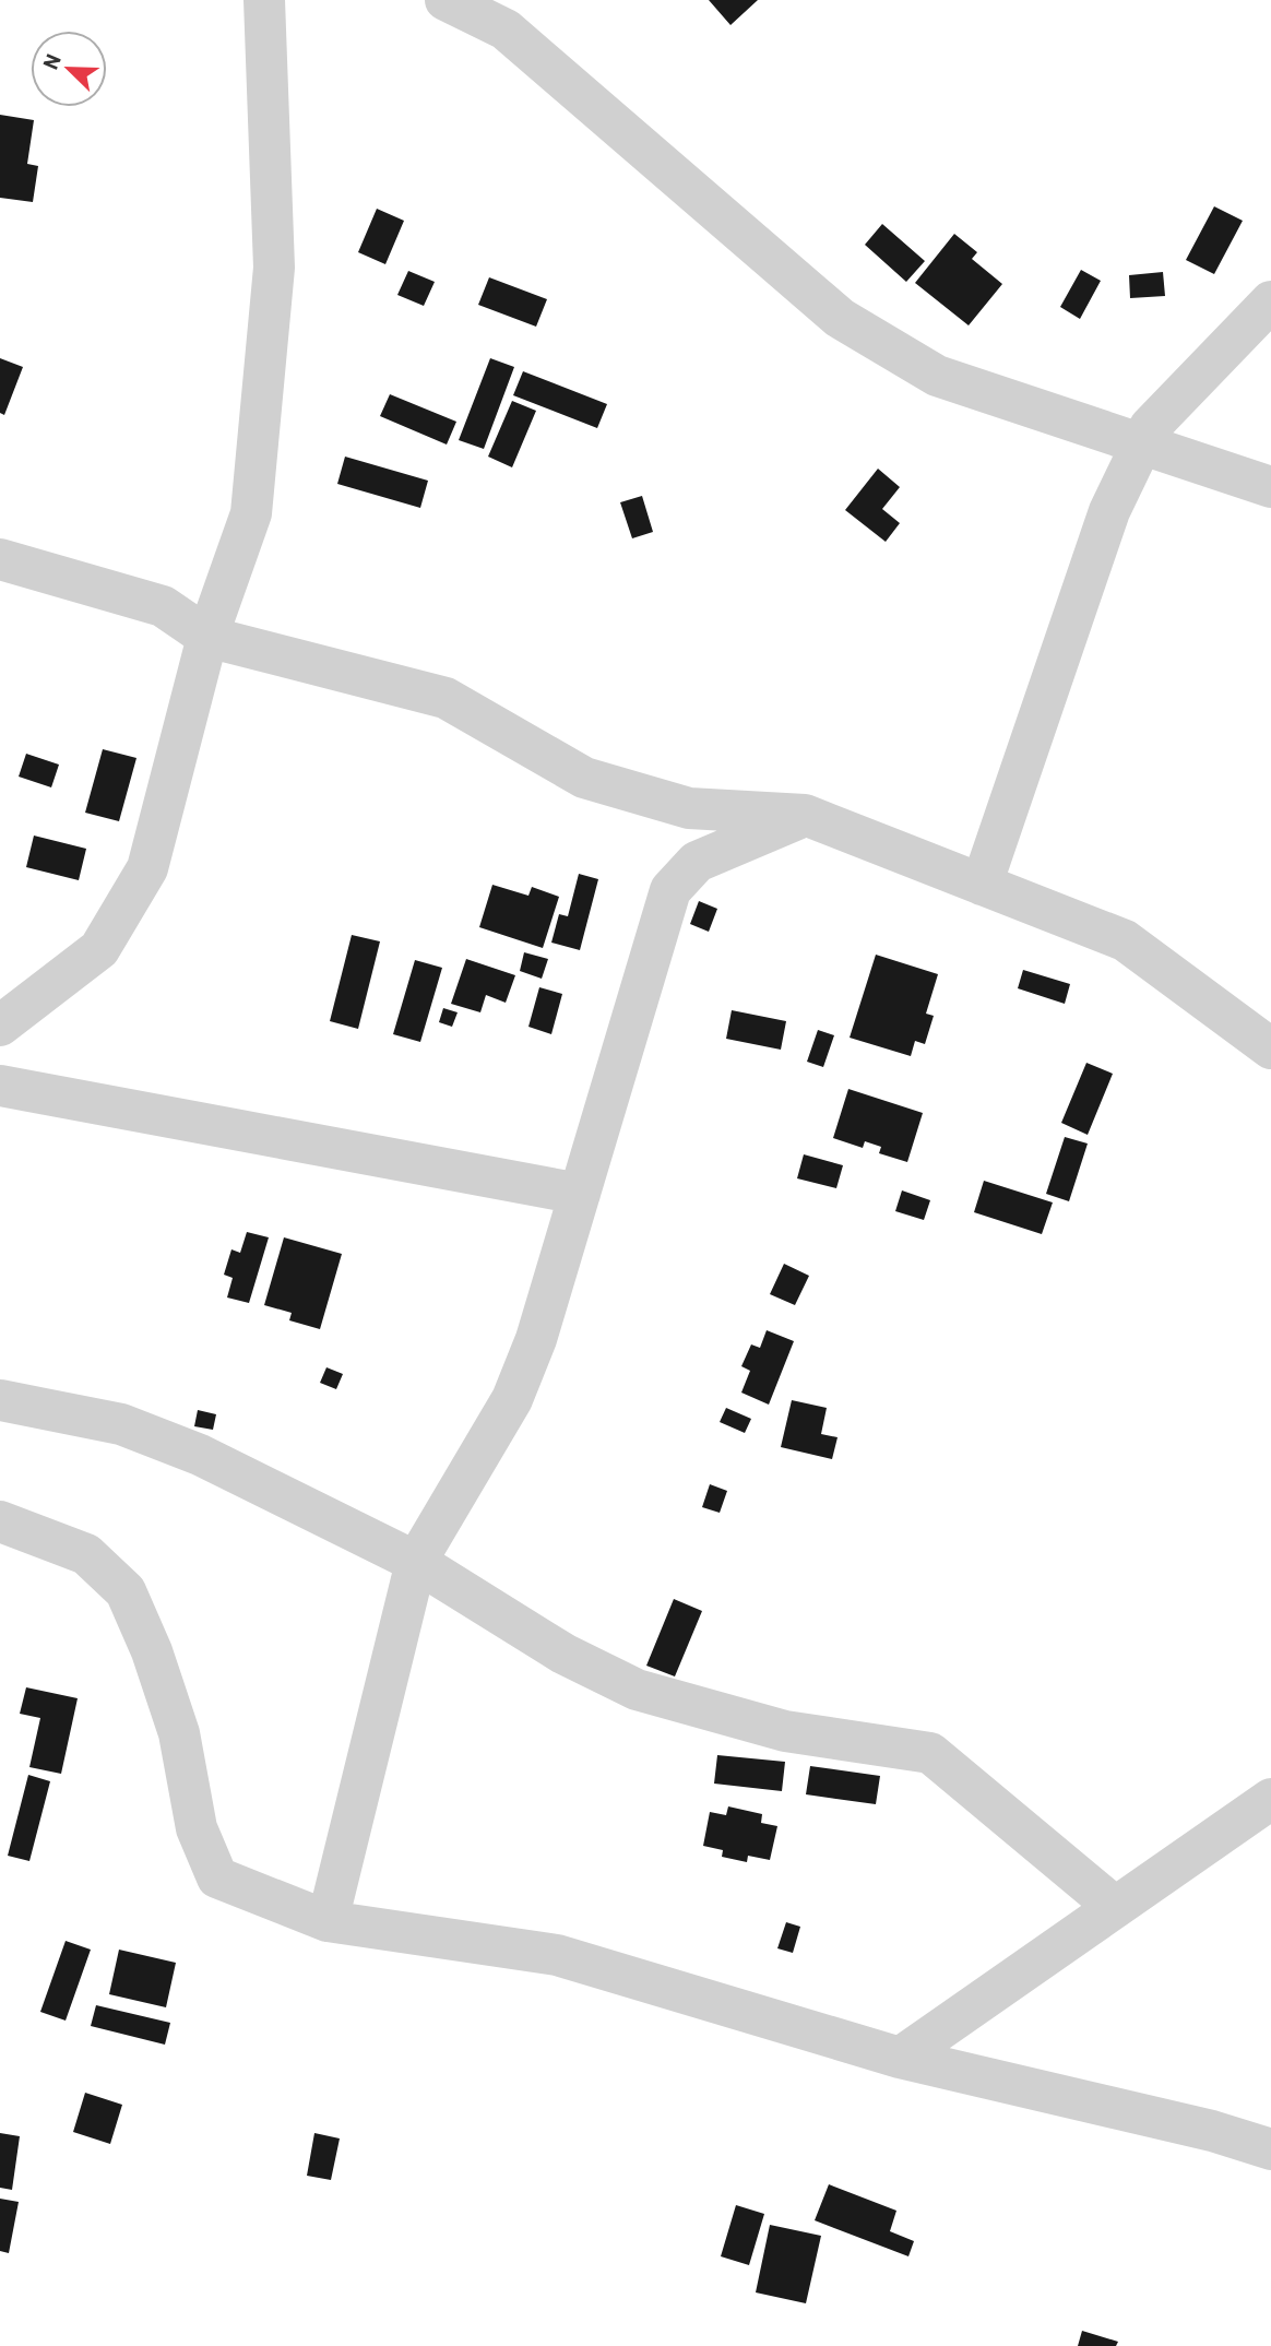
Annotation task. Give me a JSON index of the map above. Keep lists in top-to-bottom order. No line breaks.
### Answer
{"north":"top left"}
